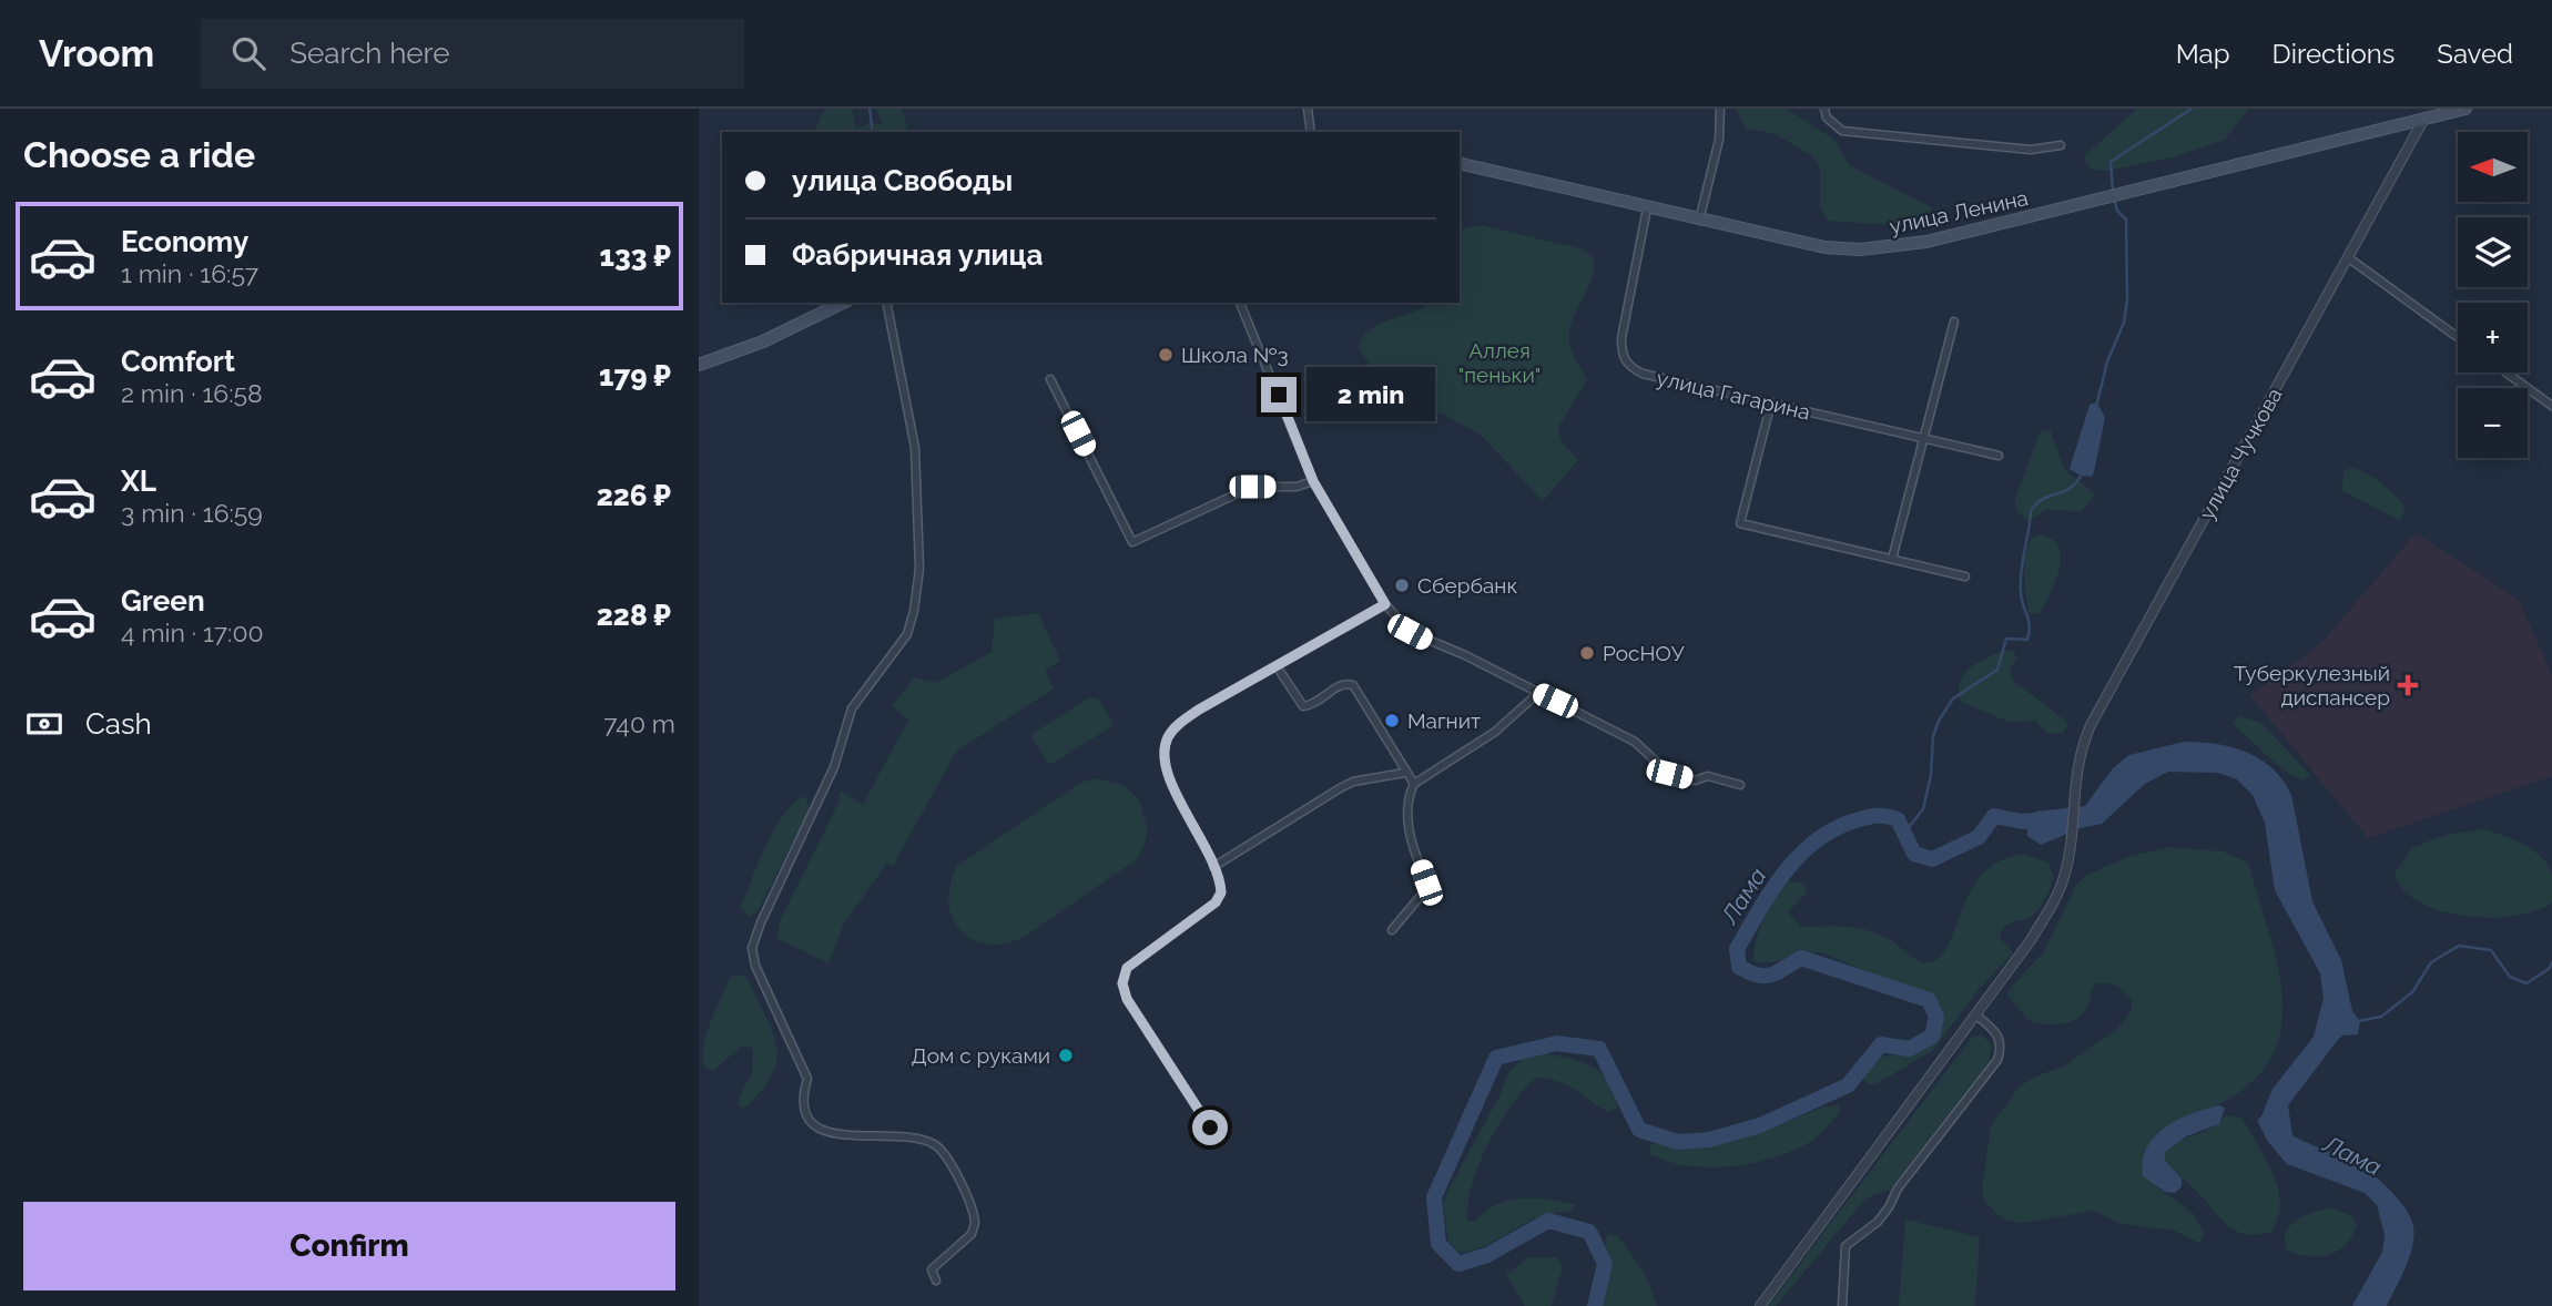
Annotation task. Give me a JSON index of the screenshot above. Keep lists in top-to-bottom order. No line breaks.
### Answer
{"streets":{"main road":["улица Ленина"],"street":["улица Гагарина","улица Чучкова"]},"crossings":[["улица Ленина","улица Гагарина"],["улица Ленина","улица Чучкова"]],"water":["Лама"],"parks":["Аллея \"пеньки\""],"places":{"other":["Школа №3","Сбербанк","РосНОУ","Магнит","Дом с руками"],"health":["Туберкулезный диспансер"]},"north":"left","page":{"header":"Vroom","search":"Search here","nav":["Map","Directions","Saved"],"heading":"Choose a ride","map_buttons":["+","−"],"banner":["улица Свободы","Фабричная улица"],"list":[{"name":"Economy","note":"1 min · 16:57","value":"133 ₽"},{"name":"Comfort","note":"2 min · 16:58","value":"179 ₽"},{"name":"XL","note":"3 min · 16:59","value":"226 ₽"},{"name":"Green","note":"4 min · 17:00","value":"228 ₽"}],"bubble":"2 min","pay":["Cash","740 m"],"buttons":"Confirm"}}
